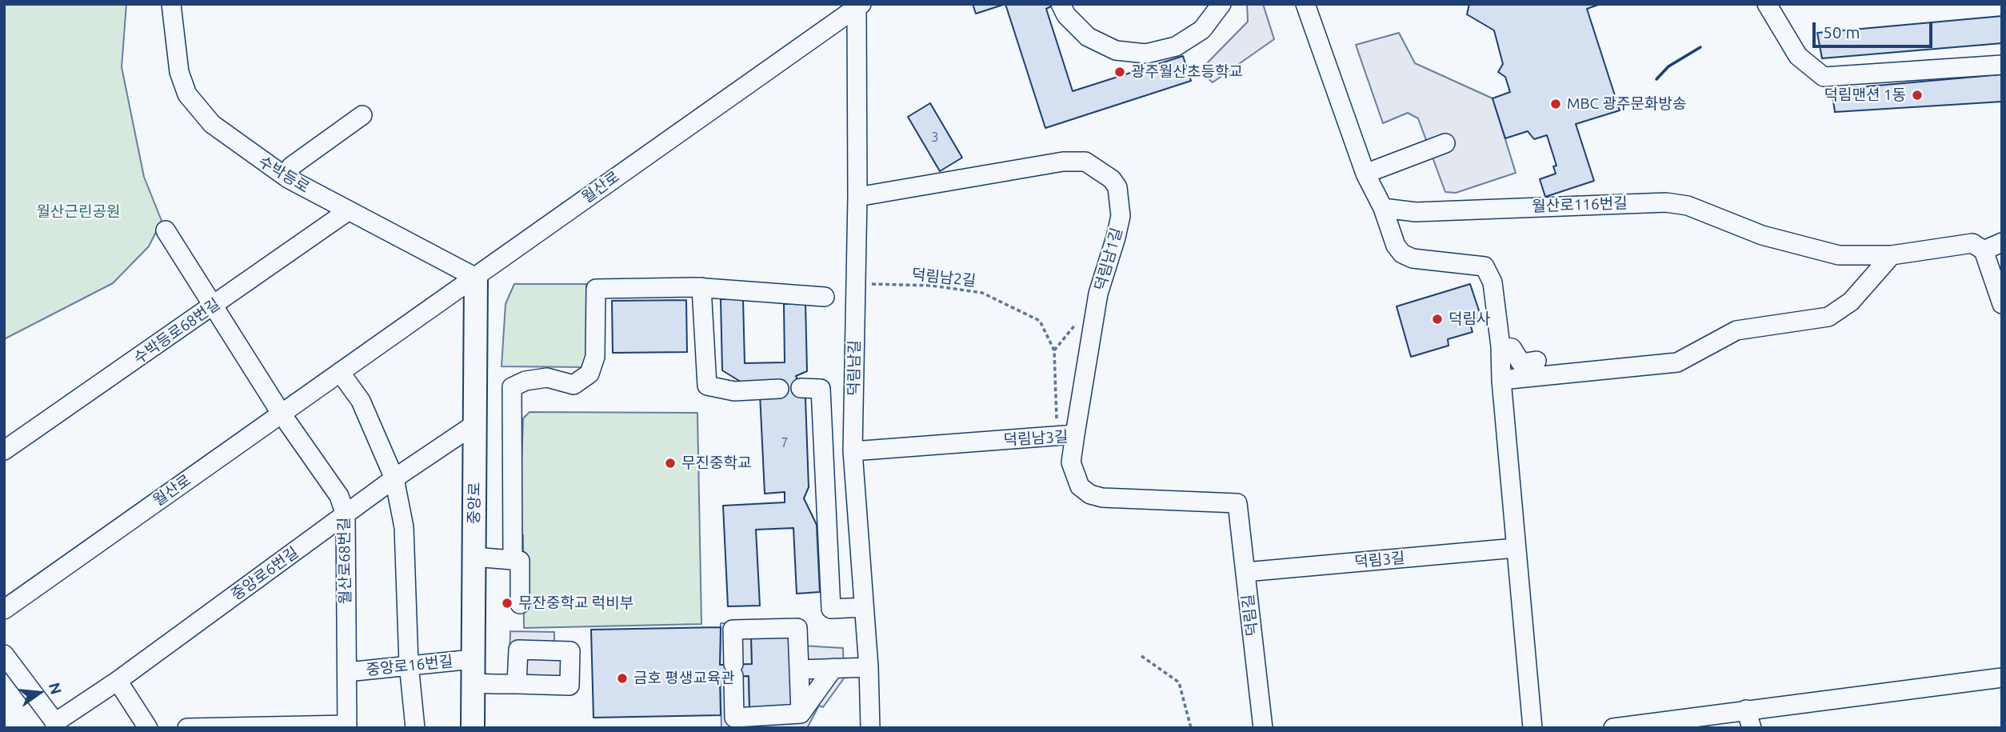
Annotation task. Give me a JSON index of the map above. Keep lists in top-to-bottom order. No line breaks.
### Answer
{"streets":{"main road":["중앙로"],"street":["수박등로","월산로","월산로116번길","덕림남1길","수박등로68번길","덕림남길","덕림남3길","덕림3길","월산로68번길","중앙로6번길","덕림길","중앙로16번길"],"path":["덕림남2길"]},"crossings":[["수박등로","월산로"],["수박등로","수박등로68번길"],["수박등로","중앙로"],["월산로","덕림남길"],["월산로","중앙로"],["월산로","월산로68번길"],["덕림남1길","덕림남2길"],["덕림남1길","덕림남길"],["덕림남1길","덕림남3길"],["덕림남2길","덕림남길"],["덕림남2길","덕림남3길"],["수박등로68번길","월산로68번길"],["덕림남길","덕림남3길"],["덕림남3길","덕림길"],["중앙로","중앙로6번길"],["중앙로","중앙로16번길"],["덕림3길","덕림길"],["월산로68번길","중앙로6번길"],["월산로68번길","중앙로16번길"]],"parks":["월산근린공원"],"places":["광주월산초등학교","덕림맨션 1동","MBC 광주문화방송","덕림사","무진중학교","무잔중학교 럭비부","금호 평생교육관"],"house_numbers":["3","7"],"scale_bar":"50 m","north":"right"}
